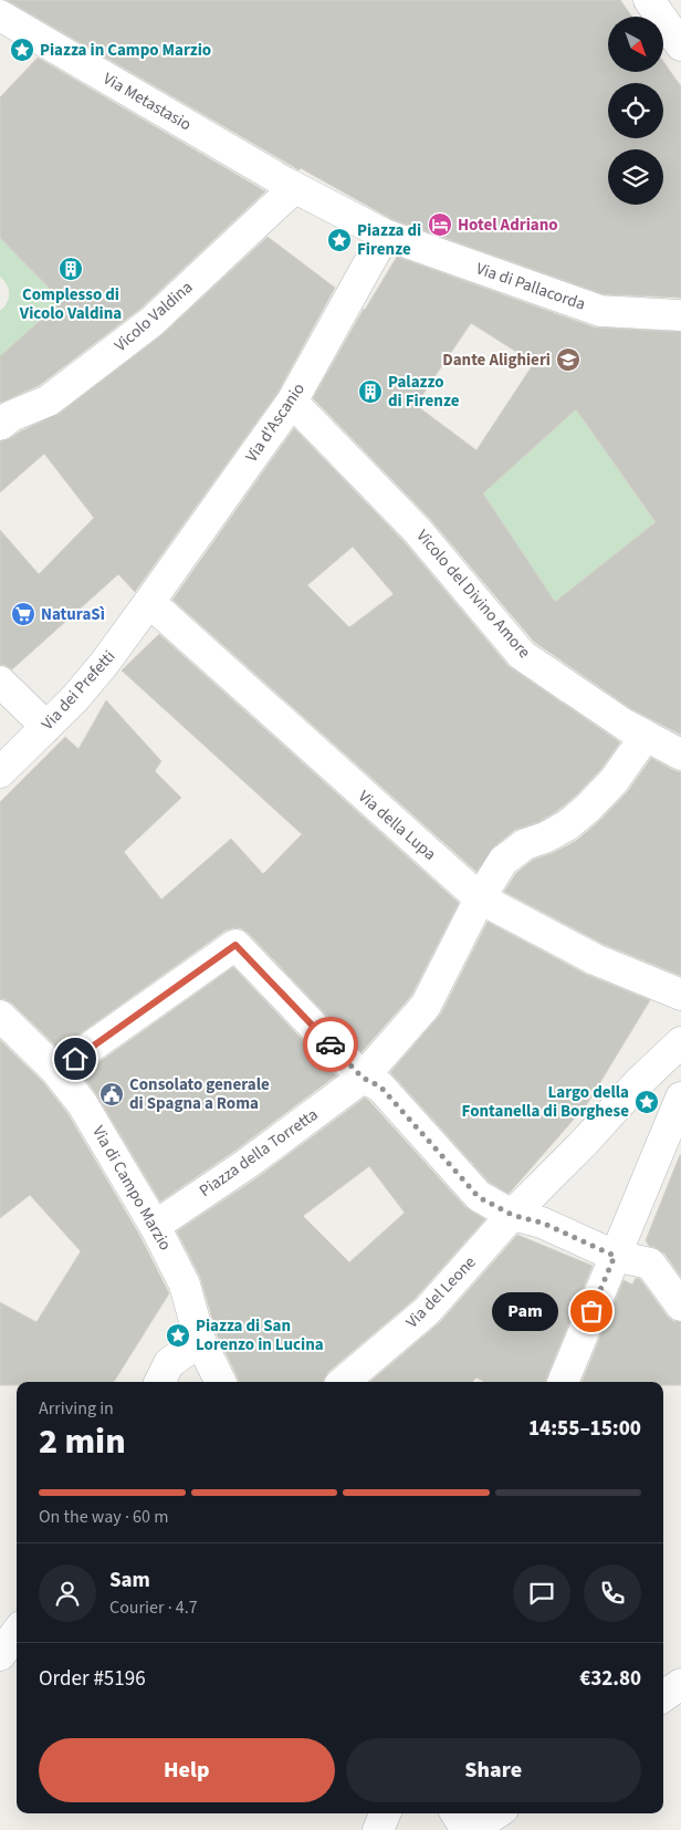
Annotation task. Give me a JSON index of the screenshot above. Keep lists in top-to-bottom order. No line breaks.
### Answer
{"streets":{"street":["Via Metastasio","Via di Pallacorda","Vicolo Valdina","Via d'Ascanio","Vicolo del Divino Amore","Via dei Prefetti","Via della Lupa","Piazza della Torretta","Via di Campo Marzio","Via del Leone"]},"crossings":[["Via Metastasio","Vicolo Valdina"],["Via di Pallacorda","Via d'Ascanio"],["Via d'Ascanio","Vicolo del Divino Amore"],["Via d'Ascanio","Via dei Prefetti"],["Via d'Ascanio","Via della Lupa"],["Vicolo del Divino Amore","Piazza della Torretta"],["Via dei Prefetti","Via della Lupa"],["Via della Lupa","Piazza della Torretta"],["Piazza della Torretta","Via di Campo Marzio"]],"places":{"place":["Piazza in Campo Marzio","Piazza di Firenze","Largo della Fontanella di Borghese","Piazza di San Lorenzo in Lucina"],"hotel":["Hotel Adriano"],"building":["Complesso di Vicolo Valdina","Palazzo di Firenze"],"school or university":["Dante Alighieri"],"supermarket":["NaturaSì"],"public building":["Consolato generale di Spagna a Roma"],"other":["Pam"]},"north":"bottom right","page":{"bubble":"Pam","heading":["2 min","Arriving in","14:55–15:00"],"panel":["Sam","Courier · 4.7","Order #5196","€32.80"],"bar":"On the way · 60 m","buttons":["Help","Share"]}}
